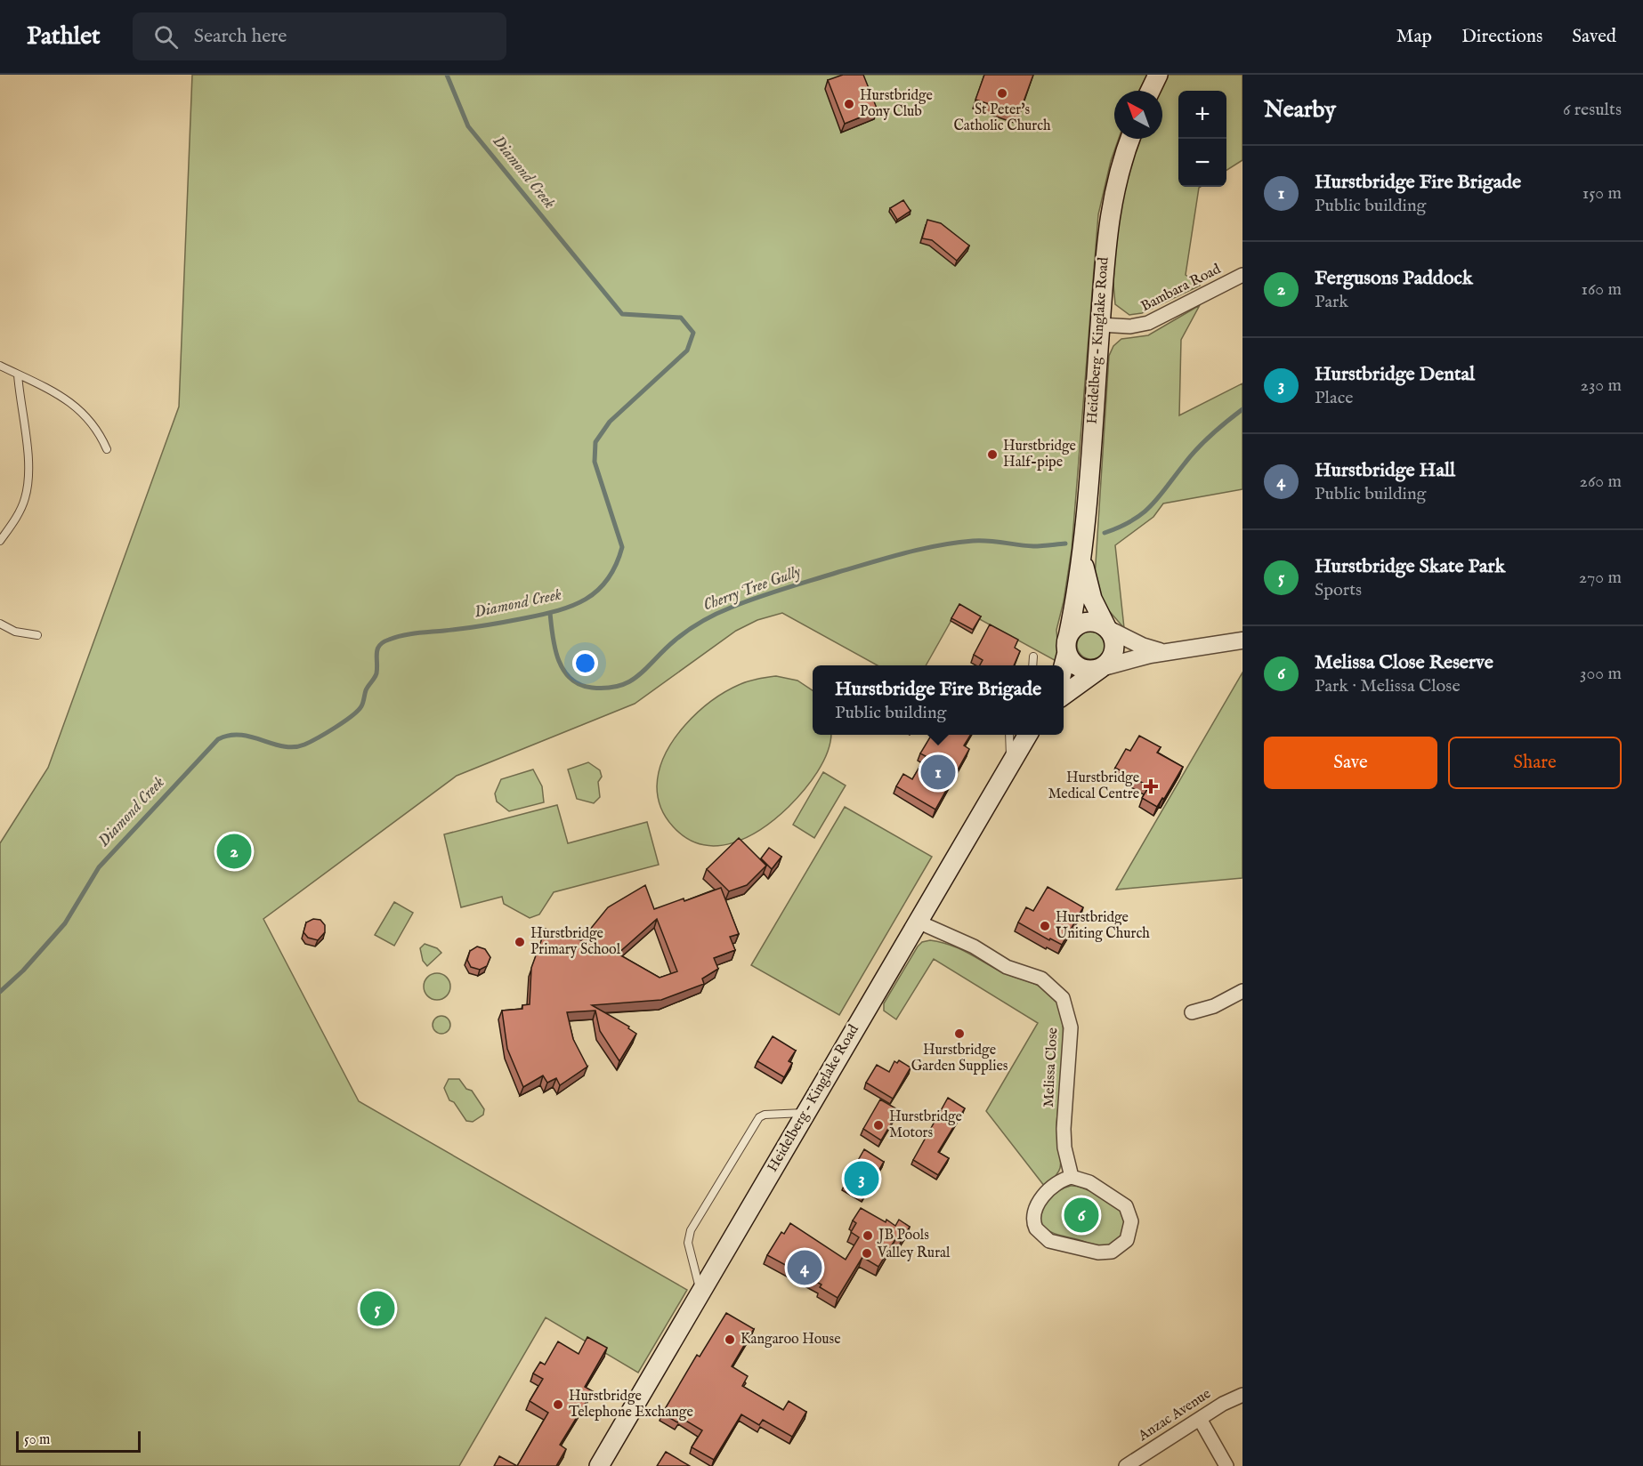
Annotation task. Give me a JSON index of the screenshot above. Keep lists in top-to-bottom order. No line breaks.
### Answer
{"streets":{"main road":["Heidelberg – Kinglake Road"],"street":["Bambara Road","Melissa Close","Anzac Avenue"]},"crossings":[["Bambara Road","Heidelberg – Kinglake Road"],["Heidelberg – Kinglake Road","Melissa Close"]],"water":["Diamond Creek","Cherry Tree Gully"],"places":{"other":["St Peter's Catholic Church","Hurstbridge Pony Club","Hurstbridge Half-pipe","Hurstbridge Uniting Church","Hurstbridge Primary School","Hurstbridge Garden Supplies","Hurstbridge Motors","JB Pools","Valley Rural","Kangaroo House","Hurstbridge Telephone Exchange"],"health":["Hurstbridge Medical Centre"]},"scale_bar":"50 m","north":"top left","page":{"header":"Pathlet","search":"Search here","nav":["Map","Directions","Saved"],"heading":["Nearby","6 results"],"map_buttons":["+","−"],"list":[{"mark":"1","name":"Hurstbridge Fire Brigade","note":"Public building","value":"150 m"},{"mark":"2","name":"Fergusons Paddock","note":"Park","value":"160 m"},{"mark":"3","name":"Hurstbridge Dental","note":"Place","value":"230 m"},{"mark":"4","name":"Hurstbridge Hall","note":"Public building","value":"260 m"},{"mark":"5","name":"Hurstbridge Skate Park","note":"Sports","value":"270 m"},{"mark":"6","name":"Melissa Close Reserve","note":"Park · Melissa Close","value":"300 m"}],"popup":["Hurstbridge Fire Brigade","Public building"],"buttons":["Save","Share"],"pins":["1","2","3","6","4","5"],"scale":"50 m"}}
